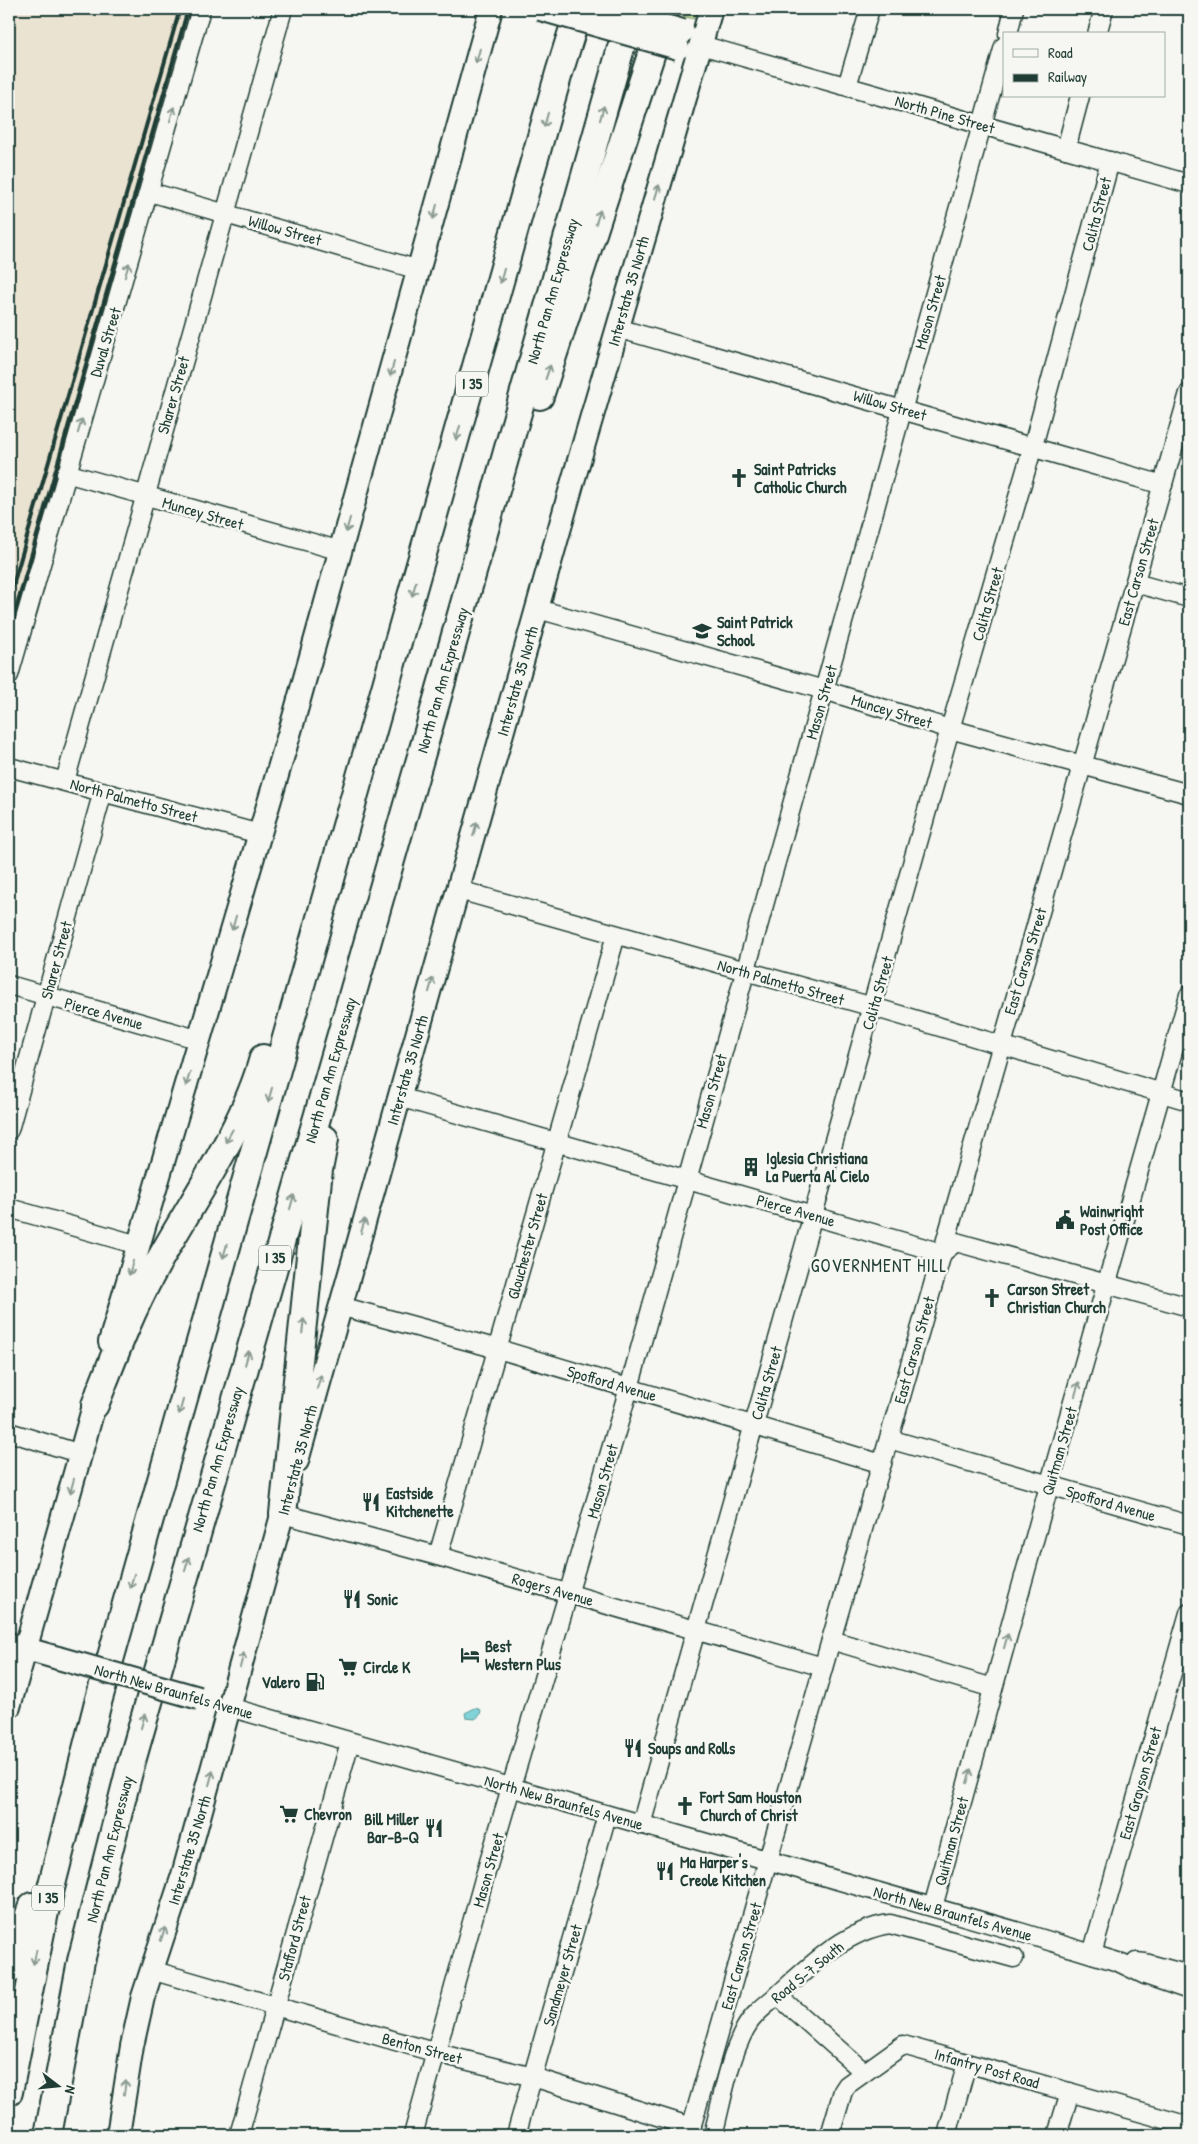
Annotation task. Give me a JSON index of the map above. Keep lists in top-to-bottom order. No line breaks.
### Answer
{"streets":{"highway":["North Pan Am Expressway","I 35"],"main road":["North Pine Street","Interstate 35 North","North New Braunfels Avenue"],"street":["Colita Street","Willow Street","Mason Street","Duval Street","Sharer Street","Muncey Street","East Carson Street","North Palmetto Street","Pierce Avenue","Glouchester Street","Spofford Avenue","Quitman Street","Rogers Avenue","East Grayson Street","Stafford Street","Road S-7 South","Sandmeyer Street","Benton Street","Infantry Post Road"]},"crossings":[["North Pine Street","Colita Street"],["North Pine Street","Interstate 35 North"],["North Pine Street","Mason Street"],["Colita Street","Willow Street"],["Colita Street","Muncey Street"],["Colita Street","North Palmetto Street"],["Colita Street","Pierce Avenue"],["Colita Street","Spofford Avenue"],["Colita Street","Rogers Avenue"],["Colita Street","North New Braunfels Avenue"],["Willow Street","Interstate 35 North"],["Willow Street","Mason Street"],["Willow Street","Duval Street"],["Willow Street","Sharer Street"],["Willow Street","East Carson Street"],["Interstate 35 North","Muncey Street"],["Interstate 35 North","North Palmetto Street"],["Interstate 35 North","Pierce Avenue"],["Interstate 35 North","Spofford Avenue"],["Interstate 35 North","Rogers Avenue"],["Interstate 35 North","North New Braunfels Avenue"],["Interstate 35 North","Benton Street"],["Mason Street","Muncey Street"],["Mason Street","North Palmetto Street"],["Mason Street","Pierce Avenue"],["Mason Street","Spofford Avenue"],["Mason Street","Rogers Avenue"],["Mason Street","North New Braunfels Avenue"],["Mason Street","Benton Street"],["Duval Street","Muncey Street"],["Sharer Street","Muncey Street"],["Sharer Street","North Palmetto Street"],["Sharer Street","Pierce Avenue"],["Muncey Street","East Carson Street"],["East Carson Street","North Palmetto Street"],["East Carson Street","Pierce Avenue"],["East Carson Street","Spofford Avenue"],["East Carson Street","Rogers Avenue"],["East Carson Street","North New Braunfels Avenue"],["East Carson Street","Benton Street"],["North Palmetto Street","Glouchester Street"],["North Palmetto Street","Quitman Street"],["Pierce Avenue","Glouchester Street"],["Glouchester Street","Spofford Avenue"],["Glouchester Street","Rogers Avenue"],["Spofford Avenue","Quitman Street"],["Quitman Street","North New Braunfels Avenue"],["North New Braunfels Avenue","East Grayson Street"],["North New Braunfels Avenue","Stafford Street"],["North New Braunfels Avenue","Sandmeyer Street"],["Stafford Street","Benton Street"],["Sandmeyer Street","Benton Street"]],"one_way":["Interstate 35 North","Duval Street","Quitman Street"],"districts":["GOVERNMENT HILL"],"places":{"church":["Saint Patricks Catholic Church","Carson Street Christian Church","Fort Sam Houston Church of Christ"],"school or university":["Saint Patrick School"],"building":["Iglesia Christiana La Puerta Al Cielo"],"public building":["Wainwright Post Office"],"restaurant":["Eastside Kitchenette","Sonic","Soups and Rolls","Bill Miller Bar-B-Q","Ma Harper's Creole Kitchen"],"hotel":["Best Western Plus"],"supermarket":["Circle K","Chevron"],"fuel station":["Valero"]},"legend":["Road","Railway"],"north":"right"}
